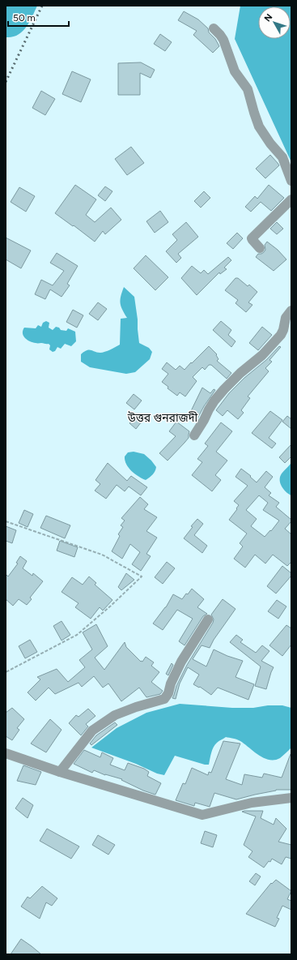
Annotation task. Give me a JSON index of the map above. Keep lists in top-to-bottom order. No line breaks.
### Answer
{"districts":["উত্তর গুনরাজদী"],"scale_bar":"50 m","north":"top left"}
